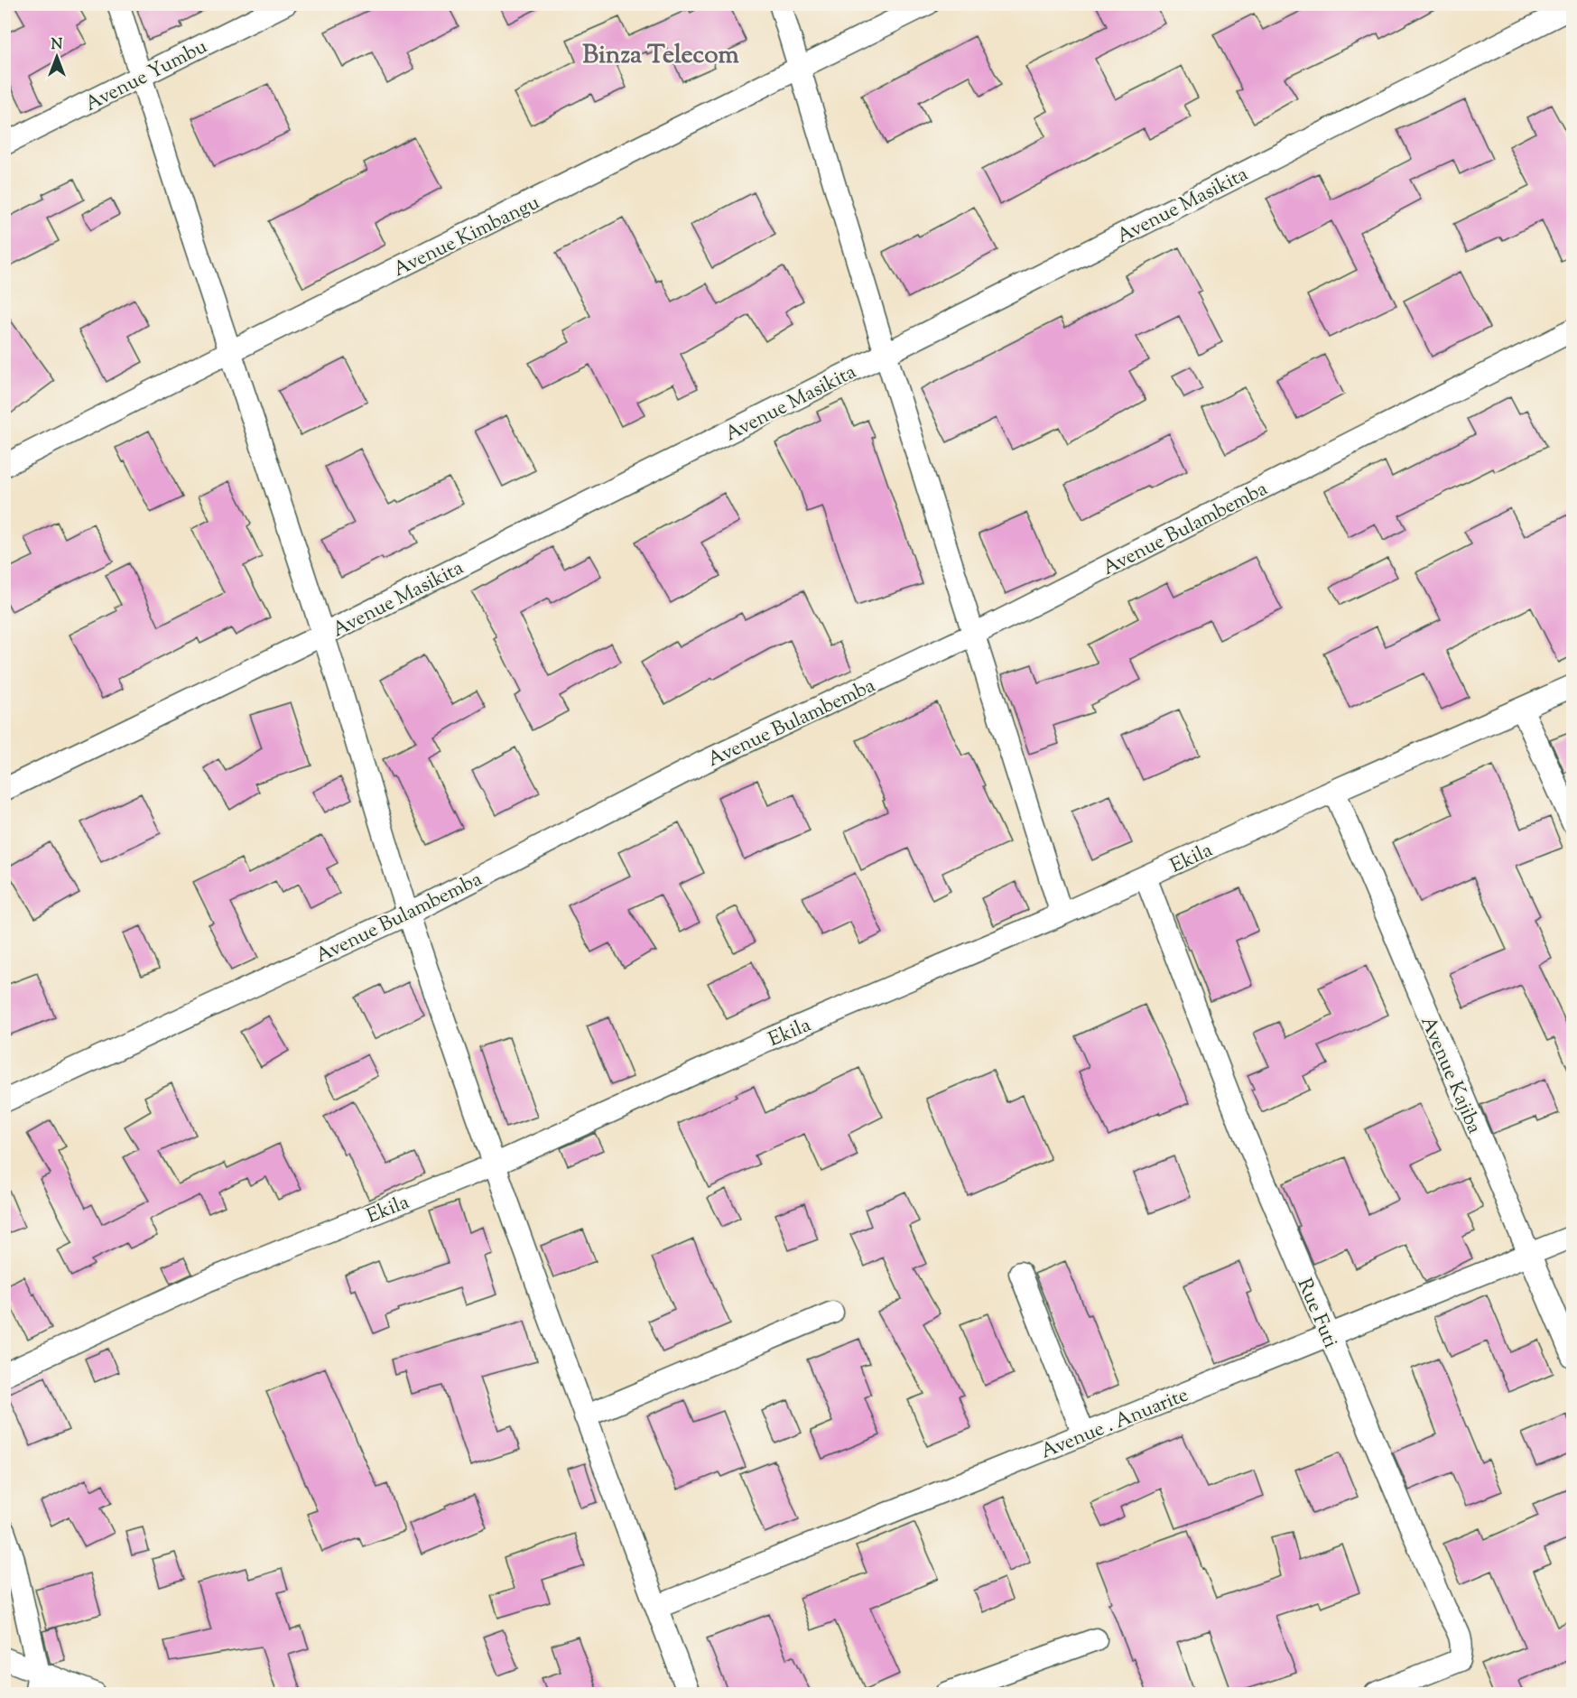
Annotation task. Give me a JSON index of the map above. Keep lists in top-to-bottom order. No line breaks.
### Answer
{"streets":{"street":["Avenue Yumbu","Avenue Masikita","Avenue Kimbangu","Avenue Bulambemba","Ekila","Avenue Kajiba","Rue Futi","Avenue . Anuarite"]},"crossings":[["Ekila","Avenue Kajiba"],["Ekila","Rue Futi"],["Avenue Kajiba","Avenue . Anuarite"],["Rue Futi","Avenue . Anuarite"]],"districts":["Binza Telecom"],"north":"top"}
